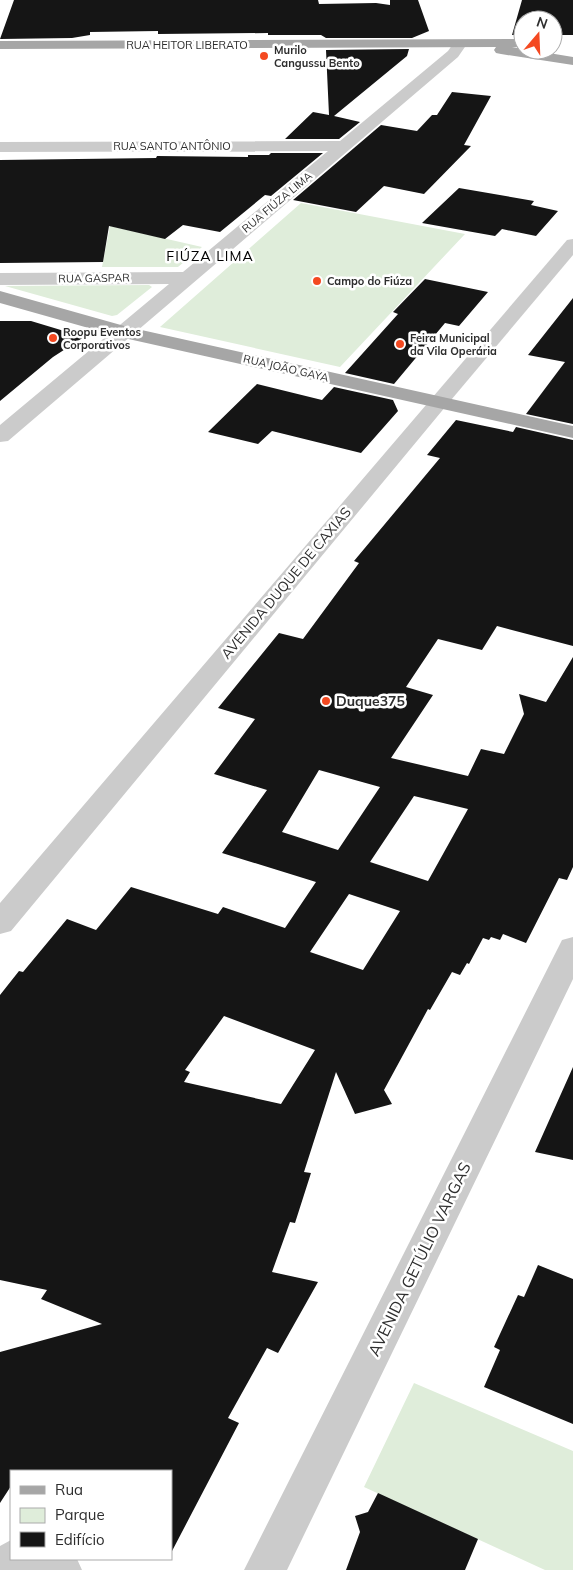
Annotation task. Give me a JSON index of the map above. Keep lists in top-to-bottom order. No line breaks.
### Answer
{"streets":{"main road":["RUA HEITOR LIBERATO","RUA JOÃO GAYA"],"street":["RUA SANTO ANTÔNIO","RUA FIÚZA LIMA","RUA GASPAR","AVENIDA DUQUE DE CAXIAS","AVENIDA GETÚLIO VARGAS"]},"crossings":[["RUA HEITOR LIBERATO","RUA FIÚZA LIMA"],["RUA SANTO ANTÔNIO","RUA FIÚZA LIMA"],["RUA FIÚZA LIMA","RUA GASPAR"],["RUA FIÚZA LIMA","RUA JOÃO GAYA"],["RUA JOÃO GAYA","AVENIDA DUQUE DE CAXIAS"]],"districts":["FIÚZA LIMA"],"places":["Murilo Cangussu Bento","Campo do Fiúza","Roopu Eventos Corporativos","Feira Municipal da Vila Operária","Duque375"],"legend":["Rua","Parque","Edifício"],"north":"top"}
